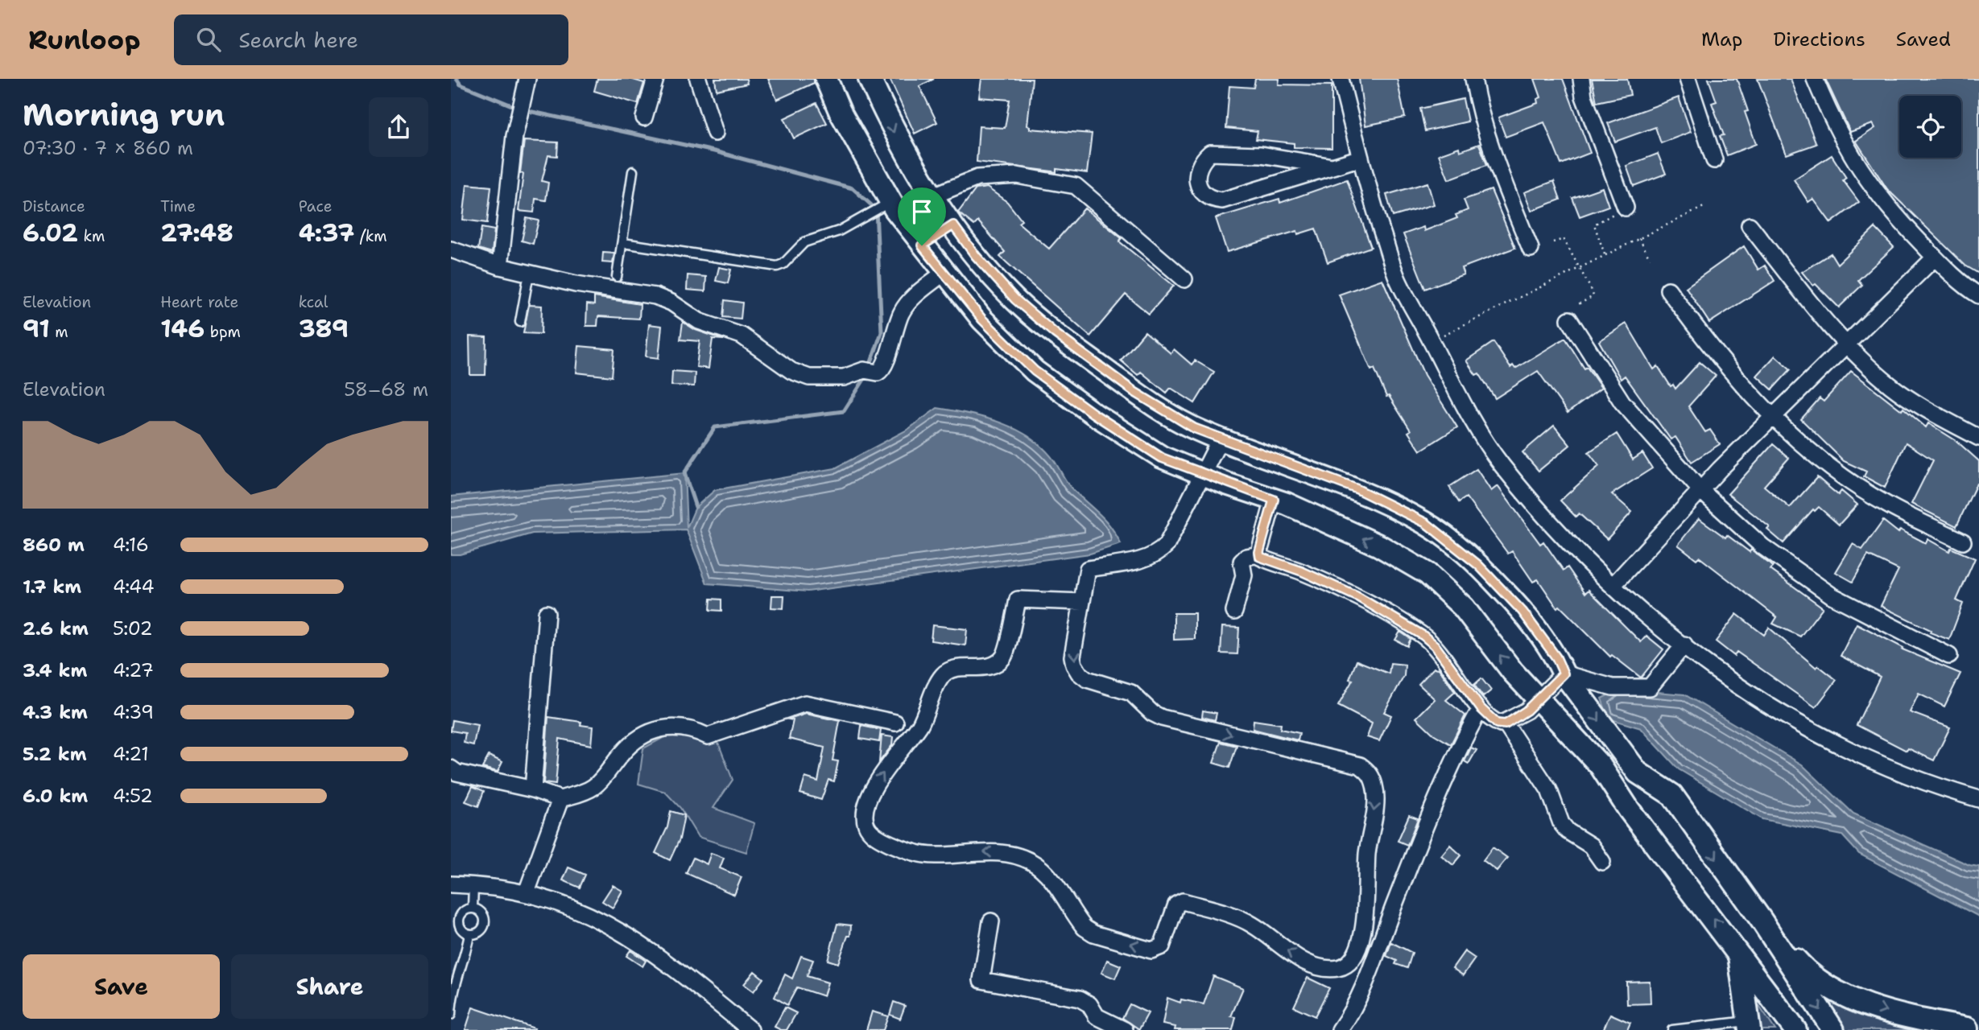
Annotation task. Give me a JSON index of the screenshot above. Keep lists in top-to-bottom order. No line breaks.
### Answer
{"page":{"header":"Runloop","search":"Search here","nav":["Map","Directions","Saved"],"heading":["Morning run","07:30 · 7 × 860 m"],"stats":[["Distance","6.02 km"],["Time","27:48"],["Pace","4:37 /km"],["Elevation","91 m"],["Heart rate","146 bpm"],["kcal","389"]],"chart":["Elevation","58–68 m"],"list":[{"name":"860 m","note":"4:16"},{"name":"1.7 km","note":"4:44"},{"name":"2.6 km","note":"5:02"},{"name":"3.4 km","note":"4:27"},{"name":"4.3 km","note":"4:39"},{"name":"5.2 km","note":"4:21"},{"name":"6.0 km","note":"4:52"}],"buttons":["Save","Share"]}}
